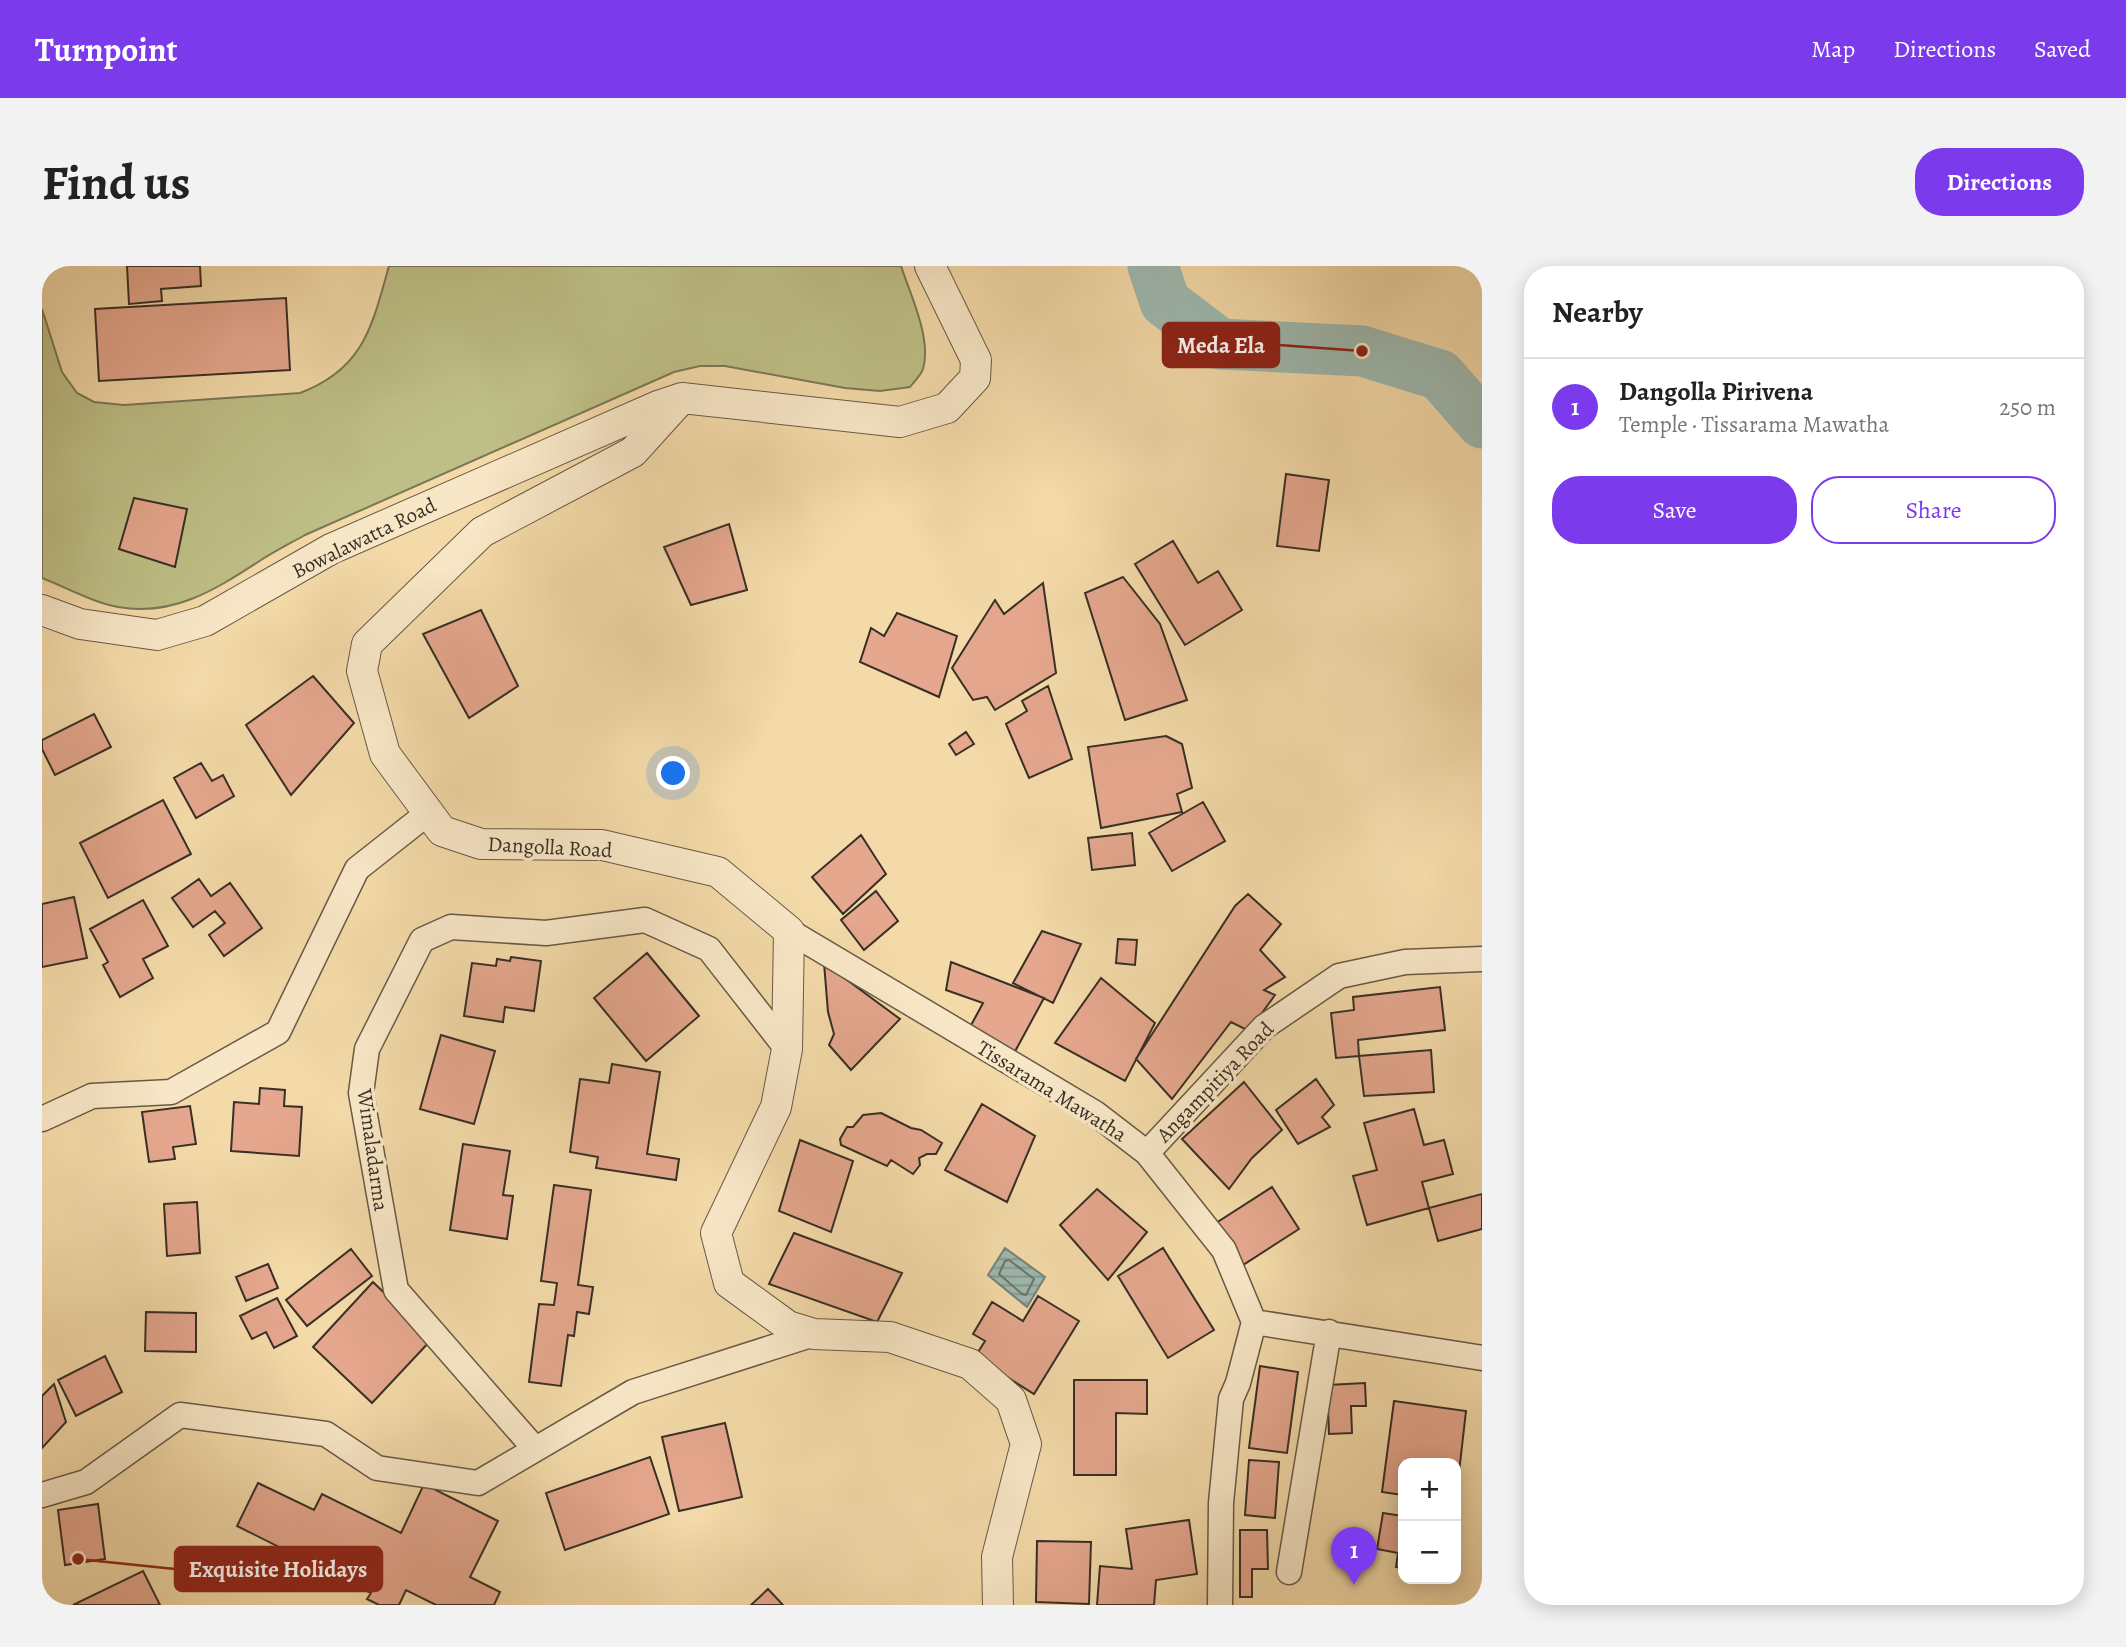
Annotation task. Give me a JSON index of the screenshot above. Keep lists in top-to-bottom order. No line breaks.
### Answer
{"streets":{"street":["Bowalawatta Road","Dangolla Road","Angampitiya Road","Tissarama Mawatha","Wimaladarma"]},"crossings":[["Bowalawatta Road","Dangolla Road"],["Dangolla Road","Tissarama Mawatha"],["Angampitiya Road","Tissarama Mawatha"]],"places":["Meda Ela","Exquisite Holidays"],"page":{"header":"Turnpoint","nav":["Map","Directions","Saved"],"buttons":["Directions",["Save","Share"]],"title":"Find us","heading":"Nearby","list":[{"mark":"1","name":"Dangolla Pirivena","note":"Temple · Tissarama Mawatha","value":"250 m"}],"map_buttons":["+","−"],"pins":"1"}}
